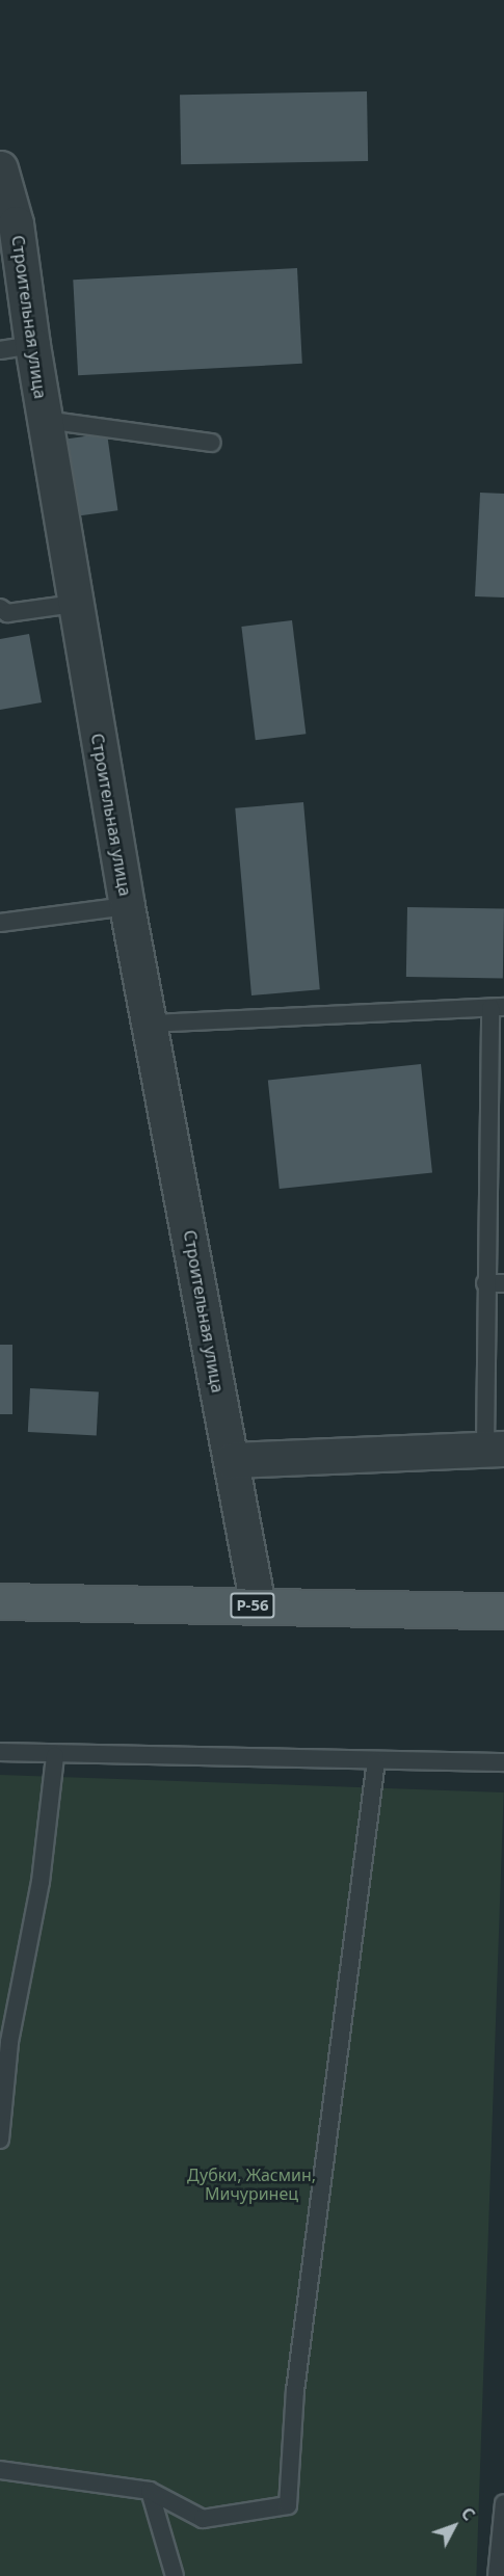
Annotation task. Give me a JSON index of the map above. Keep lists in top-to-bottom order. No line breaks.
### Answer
{"streets":{"main road":["Р-56"],"street":["Строительная улица"]},"crossings":[["Строительная улица","Р-56"]],"parks":["Дубки, Жасмин, Мичуринец"],"north":"top right"}
